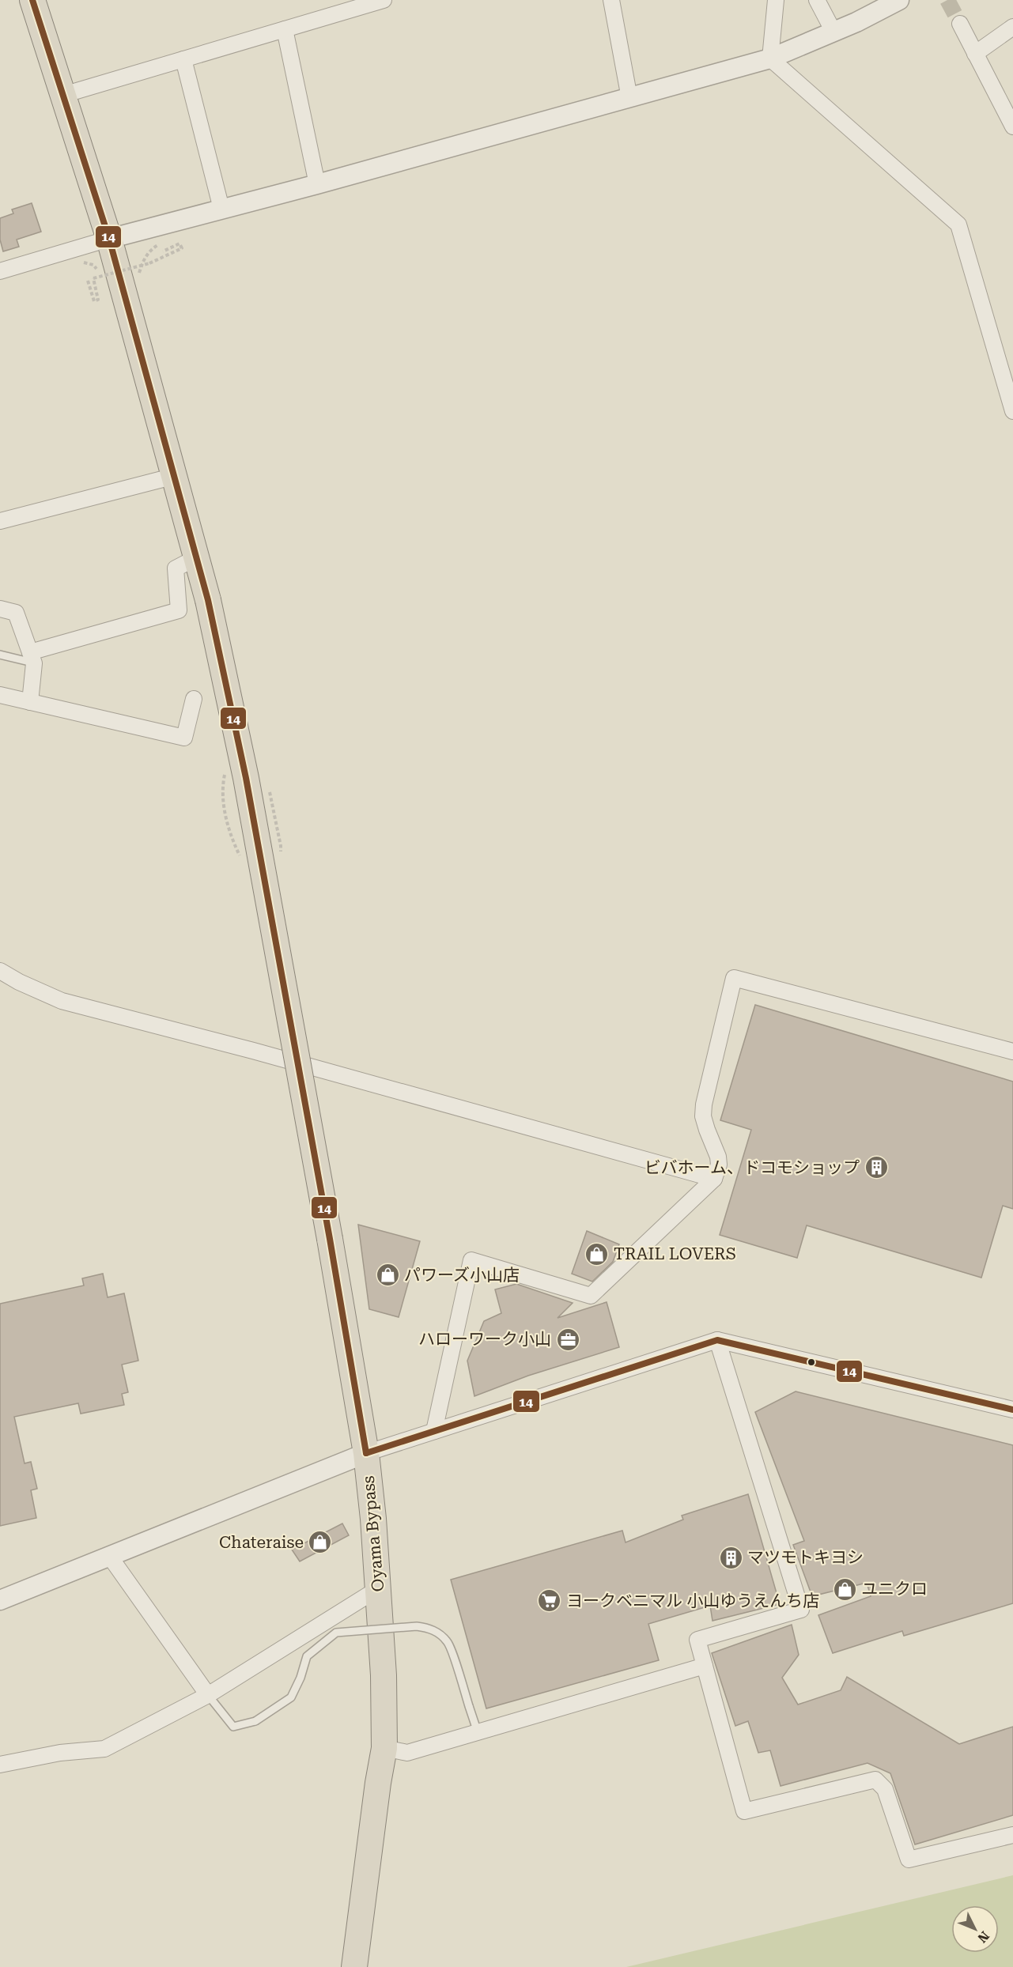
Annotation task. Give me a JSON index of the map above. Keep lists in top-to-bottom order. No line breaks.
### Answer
{"streets":{"highway":["Oyama Bypass"]},"places":{"building":["ビバホーム、ドコモショップ","マツモトキヨシ"],"shop":["TRAIL LOVERS","パワーズ小山店","Chateraise","ユニクロ"],"office":["ハローワーク小山"],"supermarket":["ヨークベニマル 小山ゆうえんち店"]},"lines":["transit line 14"],"north":"bottom right"}
